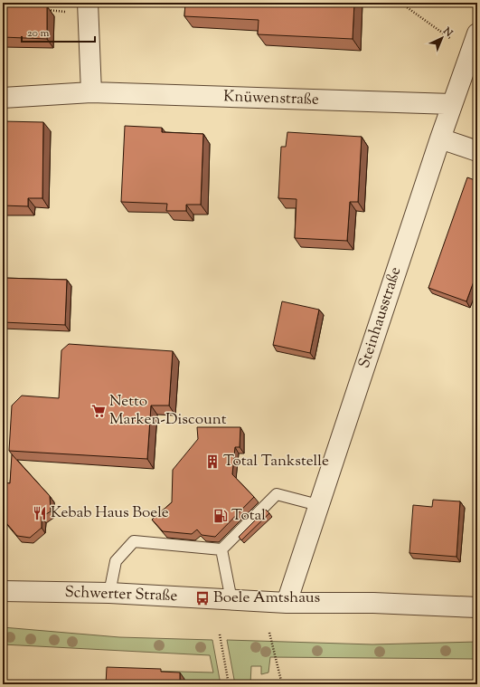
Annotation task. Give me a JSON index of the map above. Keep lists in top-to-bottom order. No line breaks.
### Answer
{"streets":{"street":["Knüwenstraße","Steinhausstraße","Schwerter Straße"]},"crossings":[["Knüwenstraße","Steinhausstraße"],["Steinhausstraße","Schwerter Straße"]],"places":{"supermarket":["Netto Marken-Discount"],"building":["Total Tankstelle"],"restaurant":["Kebab Haus Boele"],"fuel station":["Total"],"bus stop":["Boele Amtshaus"]},"scale_bar":"20 m","north":"top right"}
